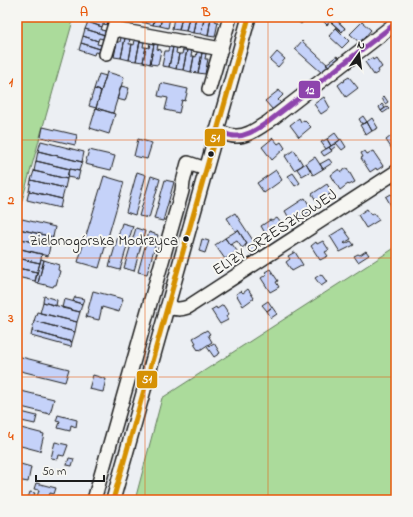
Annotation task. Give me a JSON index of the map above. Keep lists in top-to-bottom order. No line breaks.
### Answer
{"streets":{"street":["ELIZY ORZESZKOWEJ"]},"places":["Zielonogórska Modrzyca"],"lines":["transit line 51","transit line 12"],"scale_bar":"50 m","north":"top","grid":{"columns":["A","B","C"],"rows":["1","2","3","4"]}}
